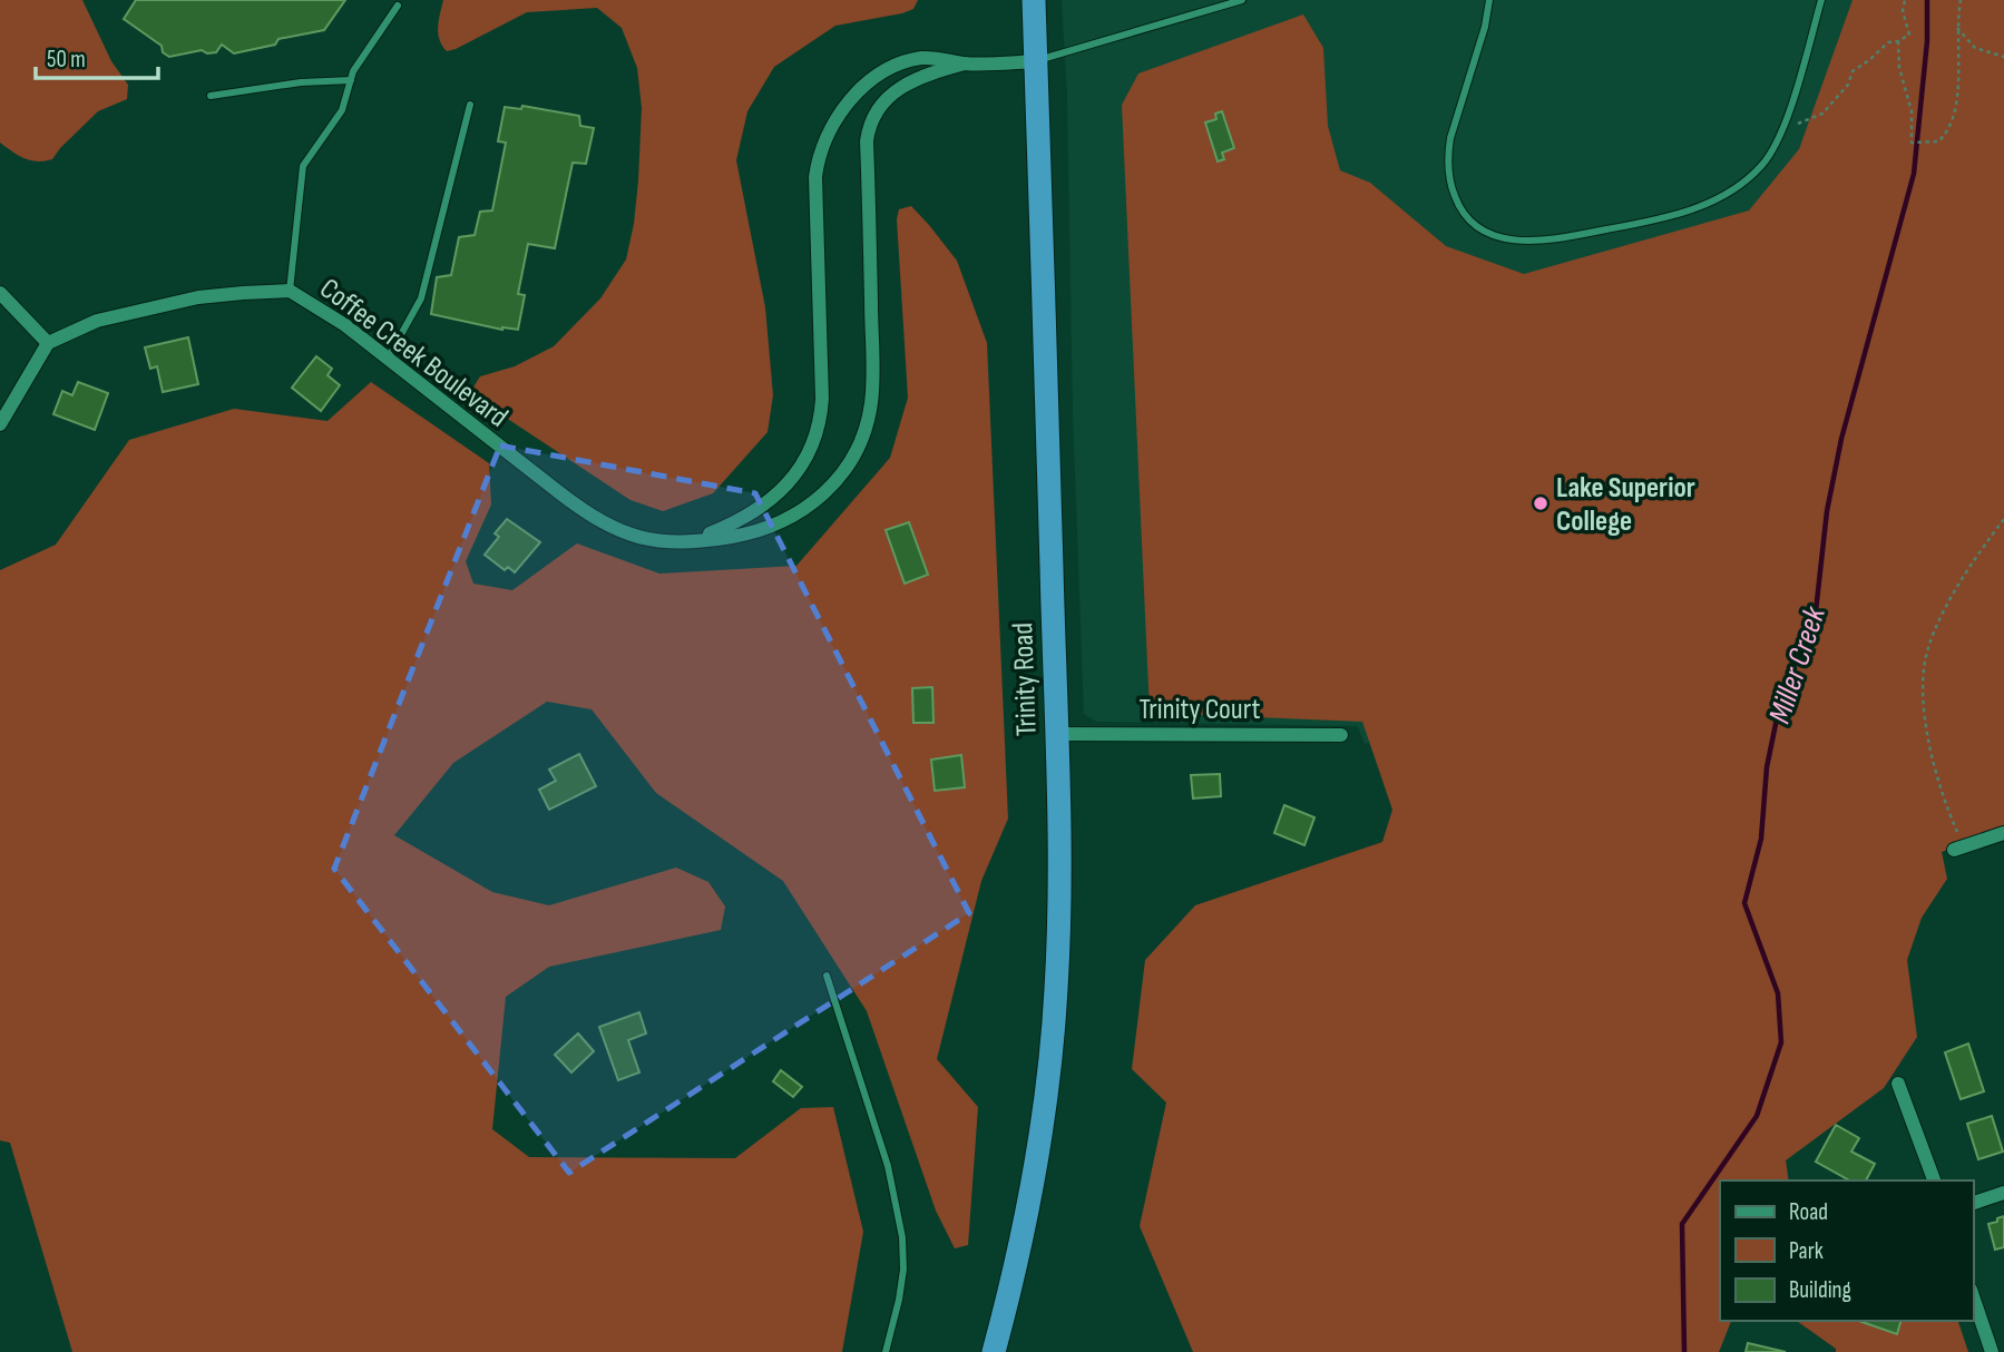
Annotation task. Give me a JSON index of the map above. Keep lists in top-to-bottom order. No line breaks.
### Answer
{"streets":{"highway":["Trinity Road"],"street":["Coffee Creek Boulevard","Trinity Court"]},"crossings":[["Coffee Creek Boulevard","Trinity Road"],["Trinity Road","Trinity Court"]],"water":["Miller Creek"],"places":["Lake Superior College"],"legend":["Road","Park","Building"],"scale_bar":"50 m"}
